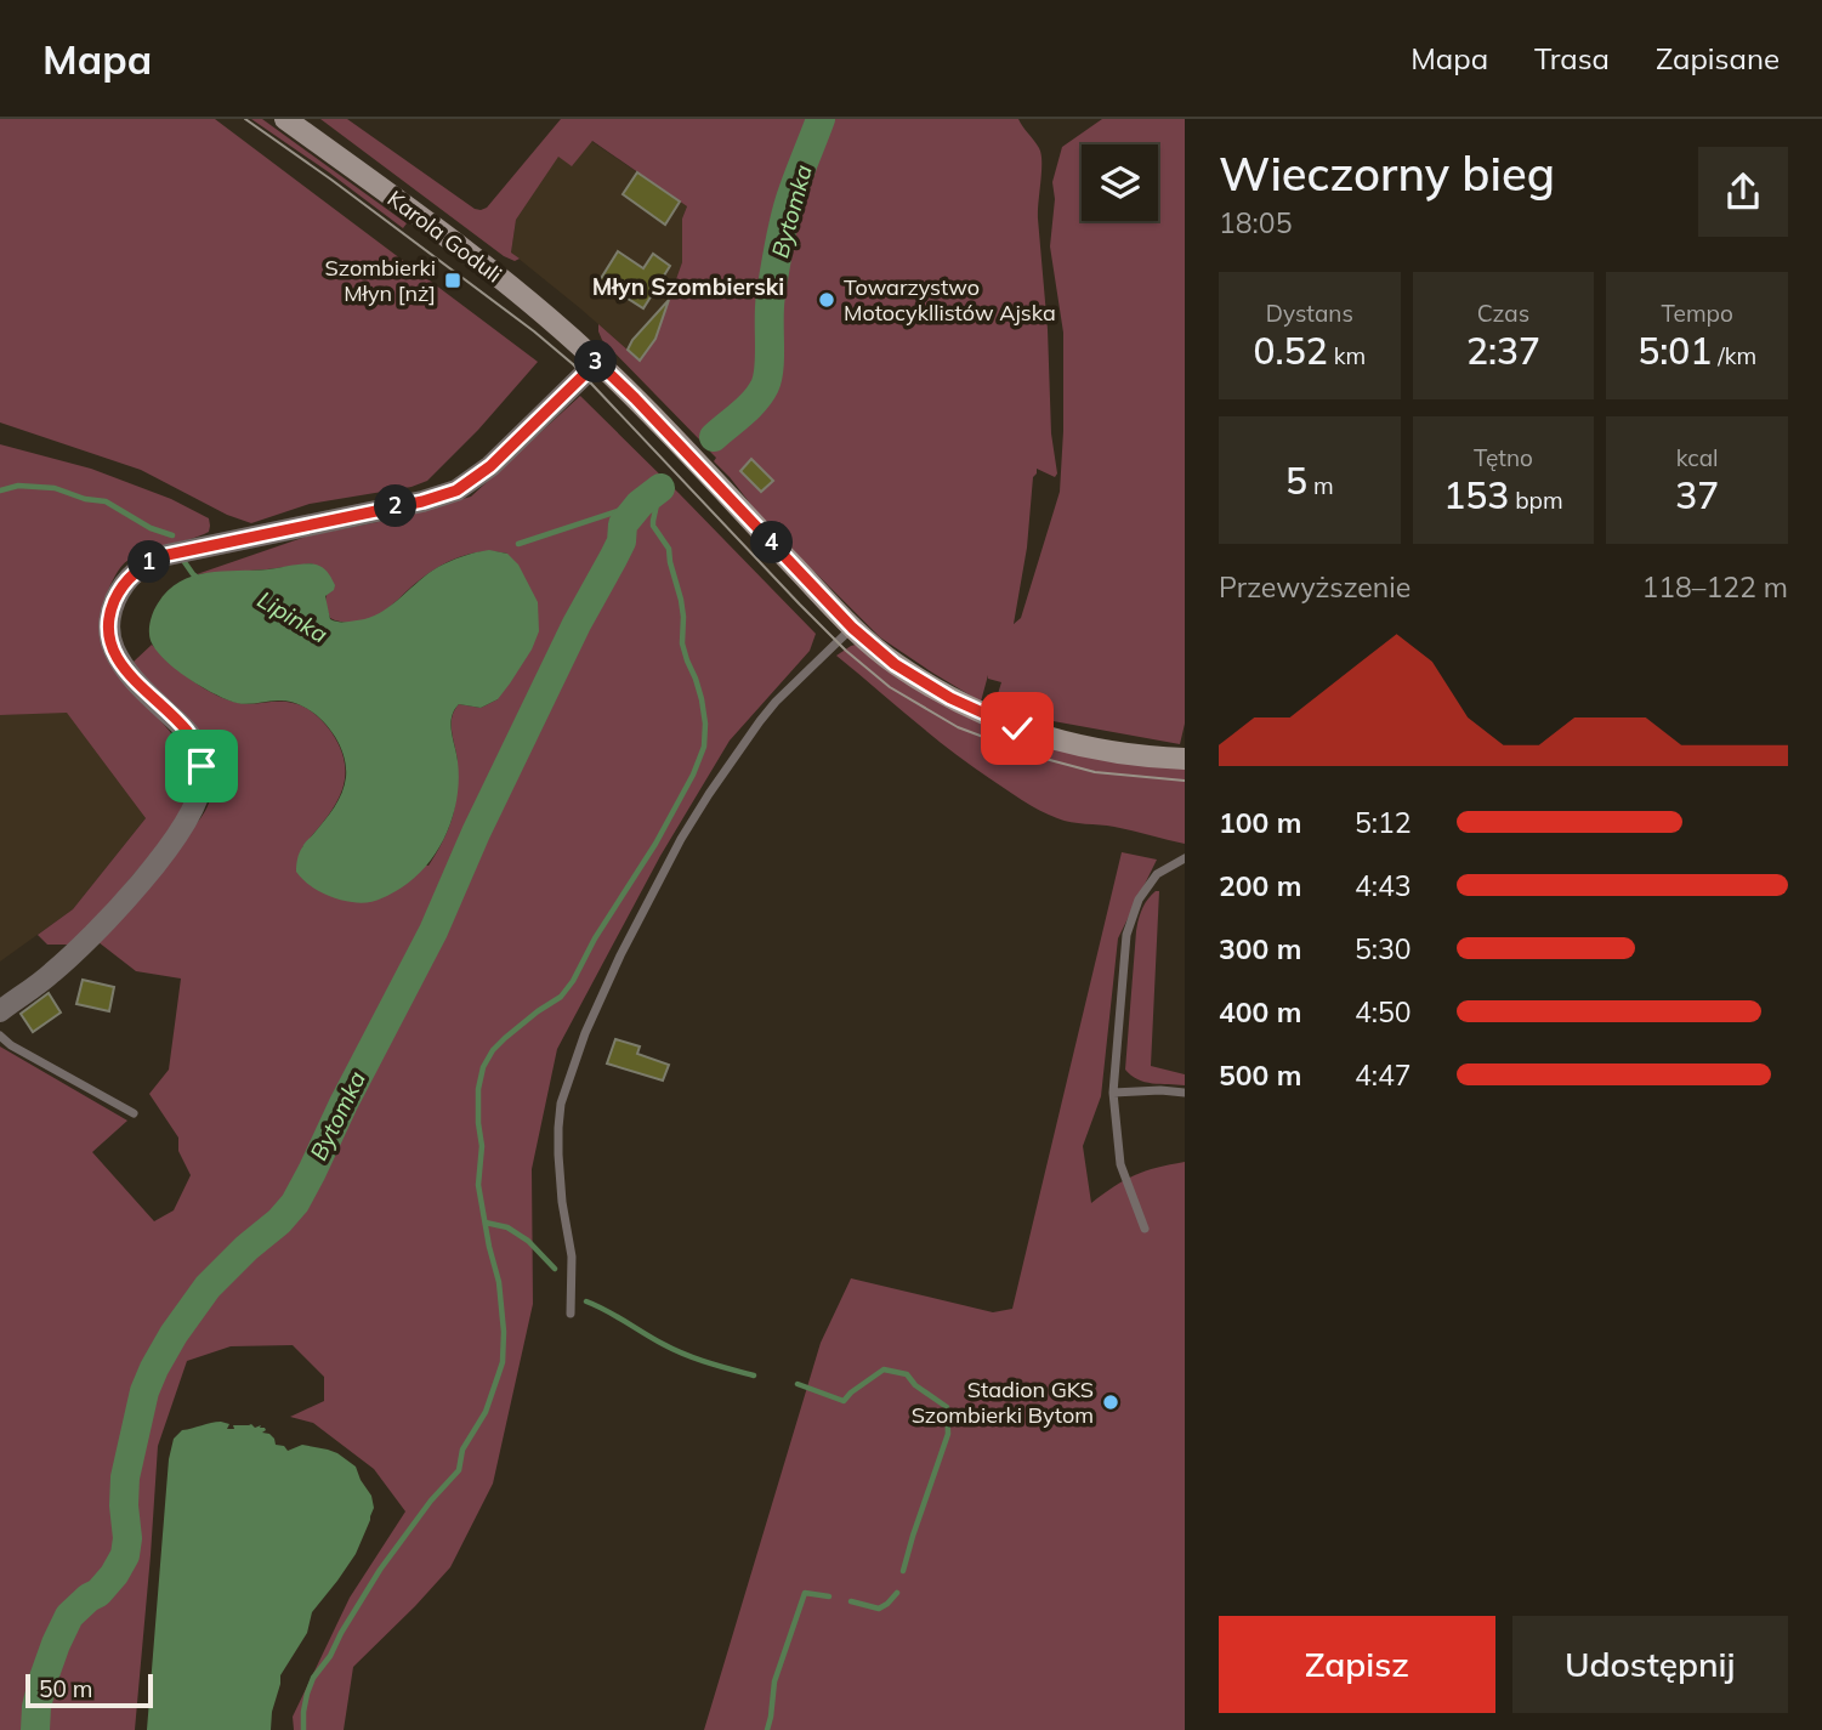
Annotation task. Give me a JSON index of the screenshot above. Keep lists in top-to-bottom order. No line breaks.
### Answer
{"streets":{"main road":["Karola Goduli"]},"districts":["Młyn Szombierski"],"water":["Bytomka","Lipinka"],"places":{"transit":["Szombierki Młyn [nż]"],"other":["Towarzystwo Motocykllistów Ajska","Stadion GKS Szombierki Bytom"]},"scale_bar":"50 m","page":{"header":"Mapa","nav":["Mapa","Trasa","Zapisane"],"heading":["Wieczorny bieg","18:05"],"stats":[["Dystans","0.52 km"],["Czas","2:37"],["Tempo","5:01 /km"],["5 m"],["Tętno","153 bpm"],["kcal","37"]],"pins":["3","2","4","1"],"chart":["Przewyższenie","118–122 m"],"list":[{"name":"100 m","note":"5:12"},{"name":"200 m","note":"4:43"},{"name":"300 m","note":"5:30"},{"name":"400 m","note":"4:50"},{"name":"500 m","note":"4:47"}],"buttons":["Zapisz","Udostępnij"],"scale":"50 m"}}
